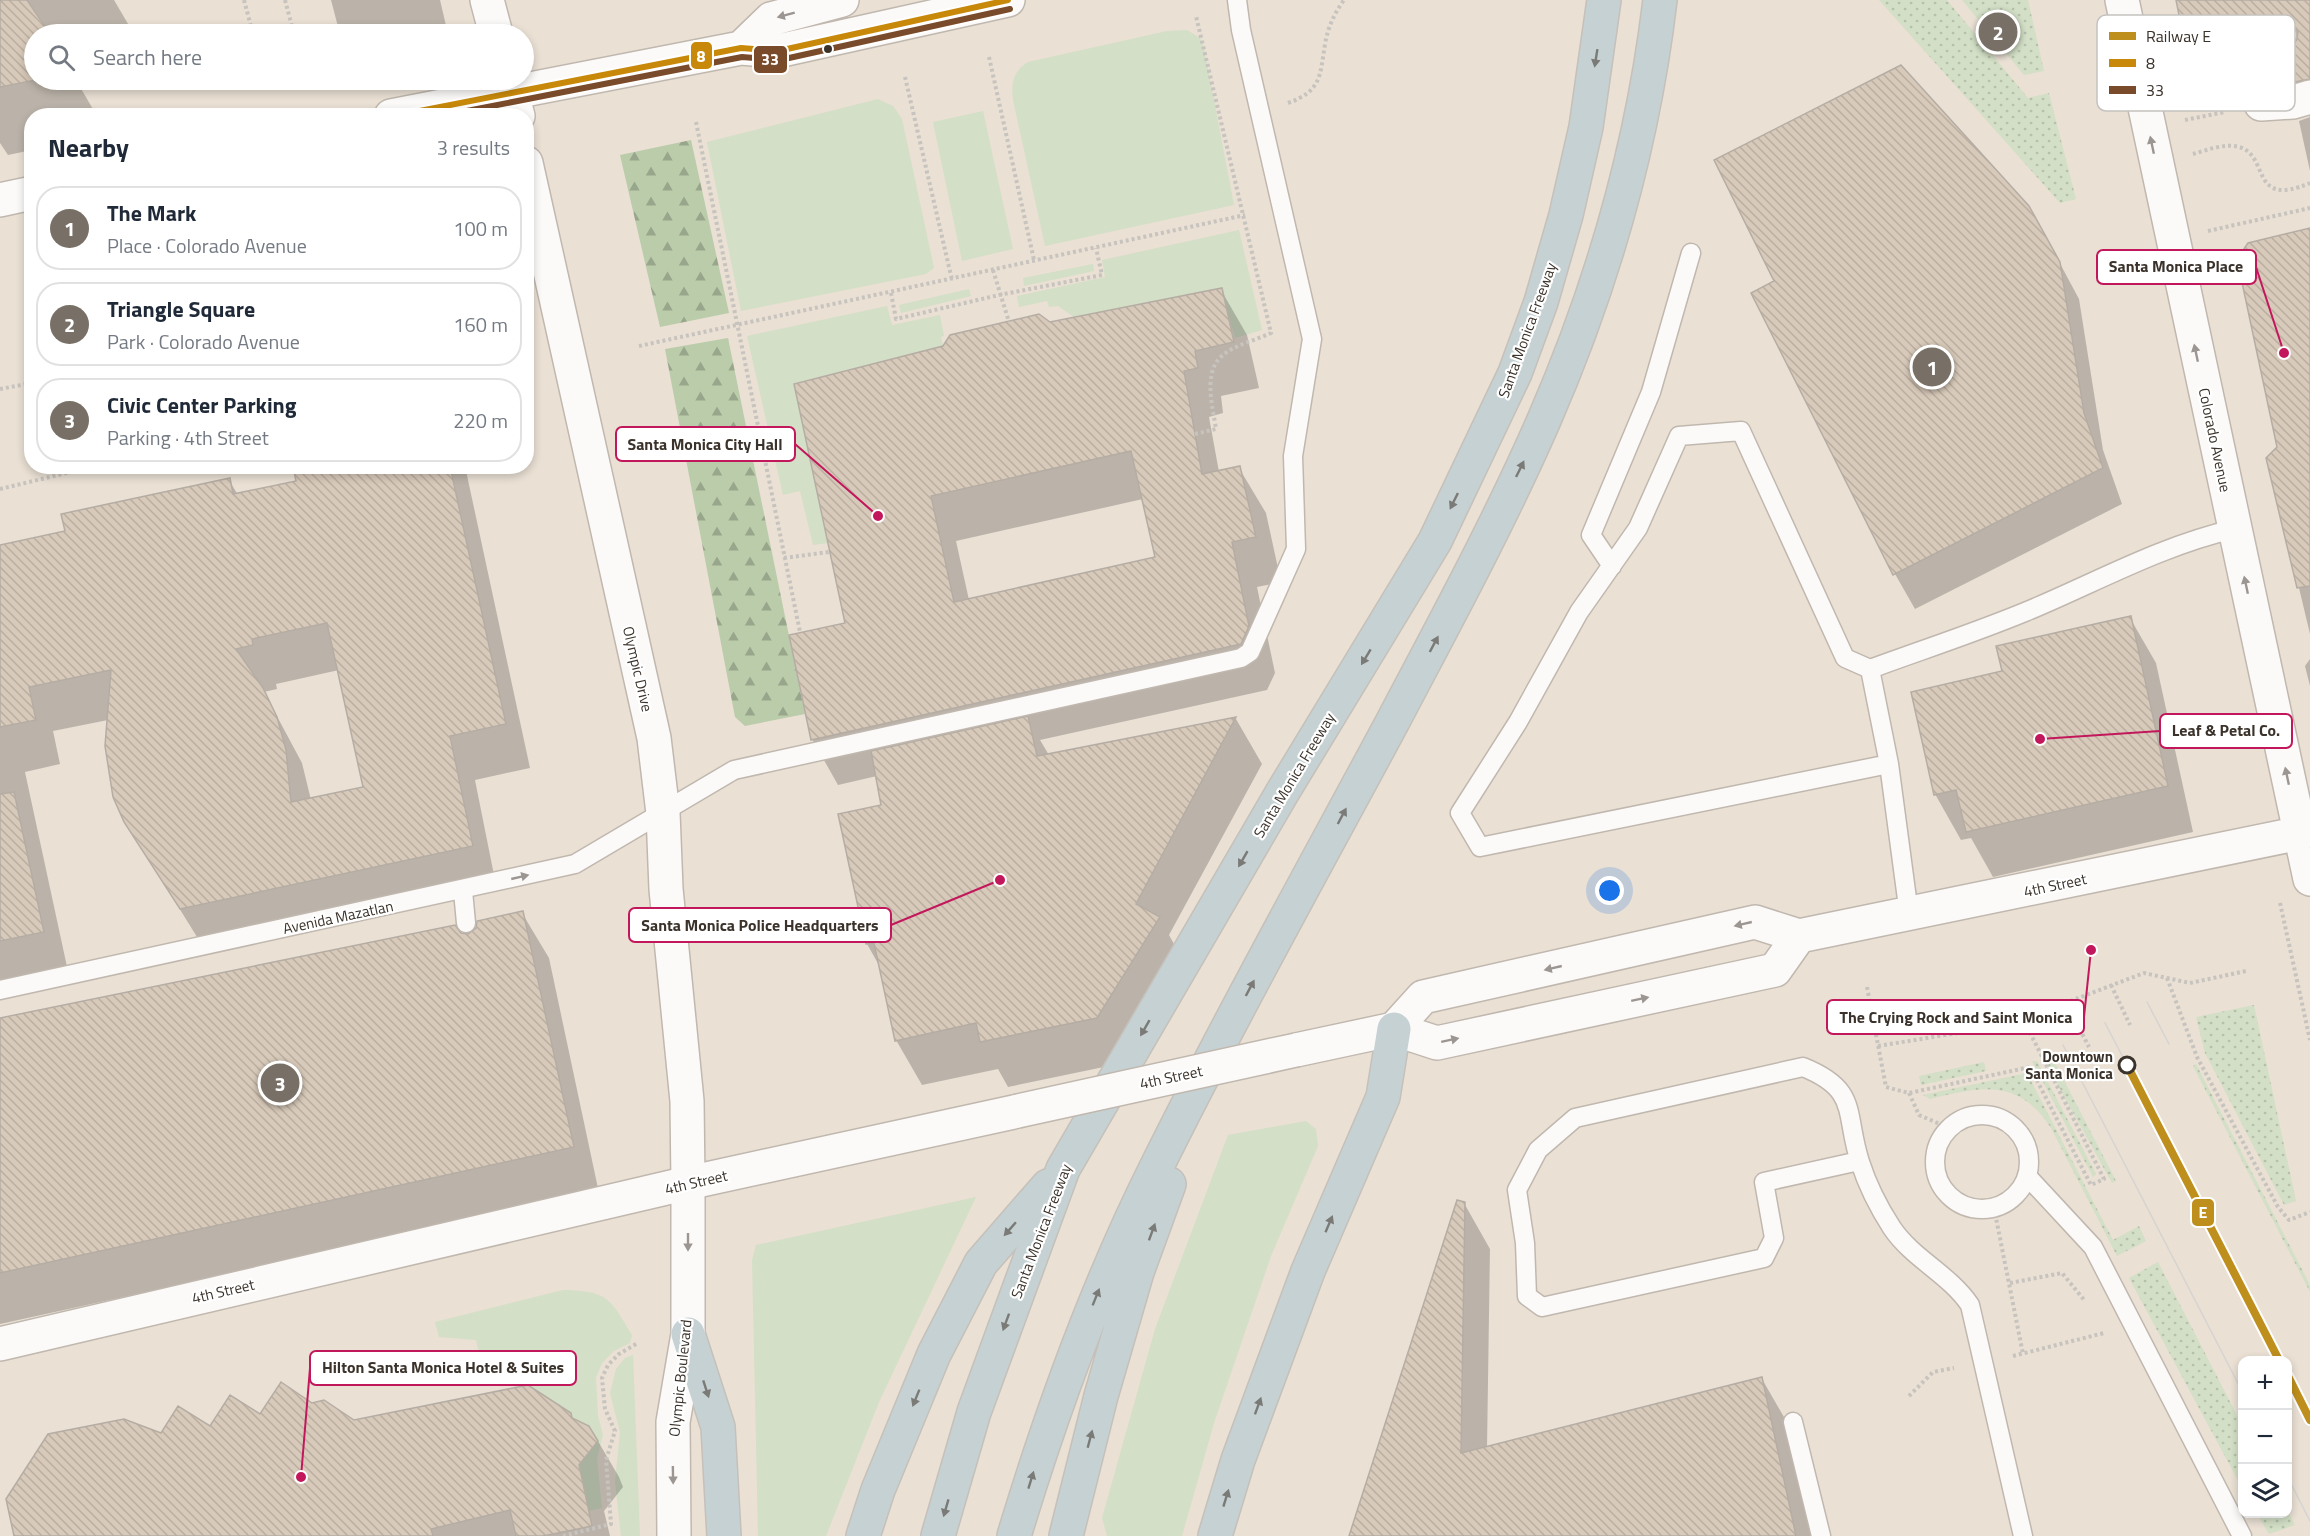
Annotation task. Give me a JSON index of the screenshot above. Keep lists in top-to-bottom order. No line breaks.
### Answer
{"streets":{"highway":["Santa Monica Freeway"],"main road":["Colorado Avenue","Olympic Drive","4th Street","Olympic Boulevard"],"lane":["Avenida Mazatlan"]},"crossings":[["Colorado Avenue","4th Street"],["Olympic Drive","4th Street"],["Olympic Drive","Avenida Mazatlan"],["Olympic Drive","Olympic Boulevard"],["4th Street","Olympic Boulevard"]],"one_way":["Colorado Avenue","Olympic Boulevard"],"places":["Santa Monica Place","Santa Monica City Hall","Leaf & Petal Co.","Santa Monica Police Headquarters","The Crying Rock and Saint Monica","Downtown Santa Monica","Hilton Santa Monica Hotel & Suites"],"lines":["transit line 8","transit line 33","rail line E"],"legend":["Railway E","8","33"],"page":{"pins":["2","1","3"],"search":"Search here","heading":["Nearby","3 results"],"list":[{"mark":"1","name":"The Mark","note":"Place · Colorado Avenue","value":"100 m"},{"mark":"2","name":"Triangle Square","note":"Park · Colorado Avenue","value":"160 m"},{"mark":"3","name":"Civic Center Parking","note":"Parking · 4th Street","value":"220 m"}],"map_buttons":["+","−"]}}
